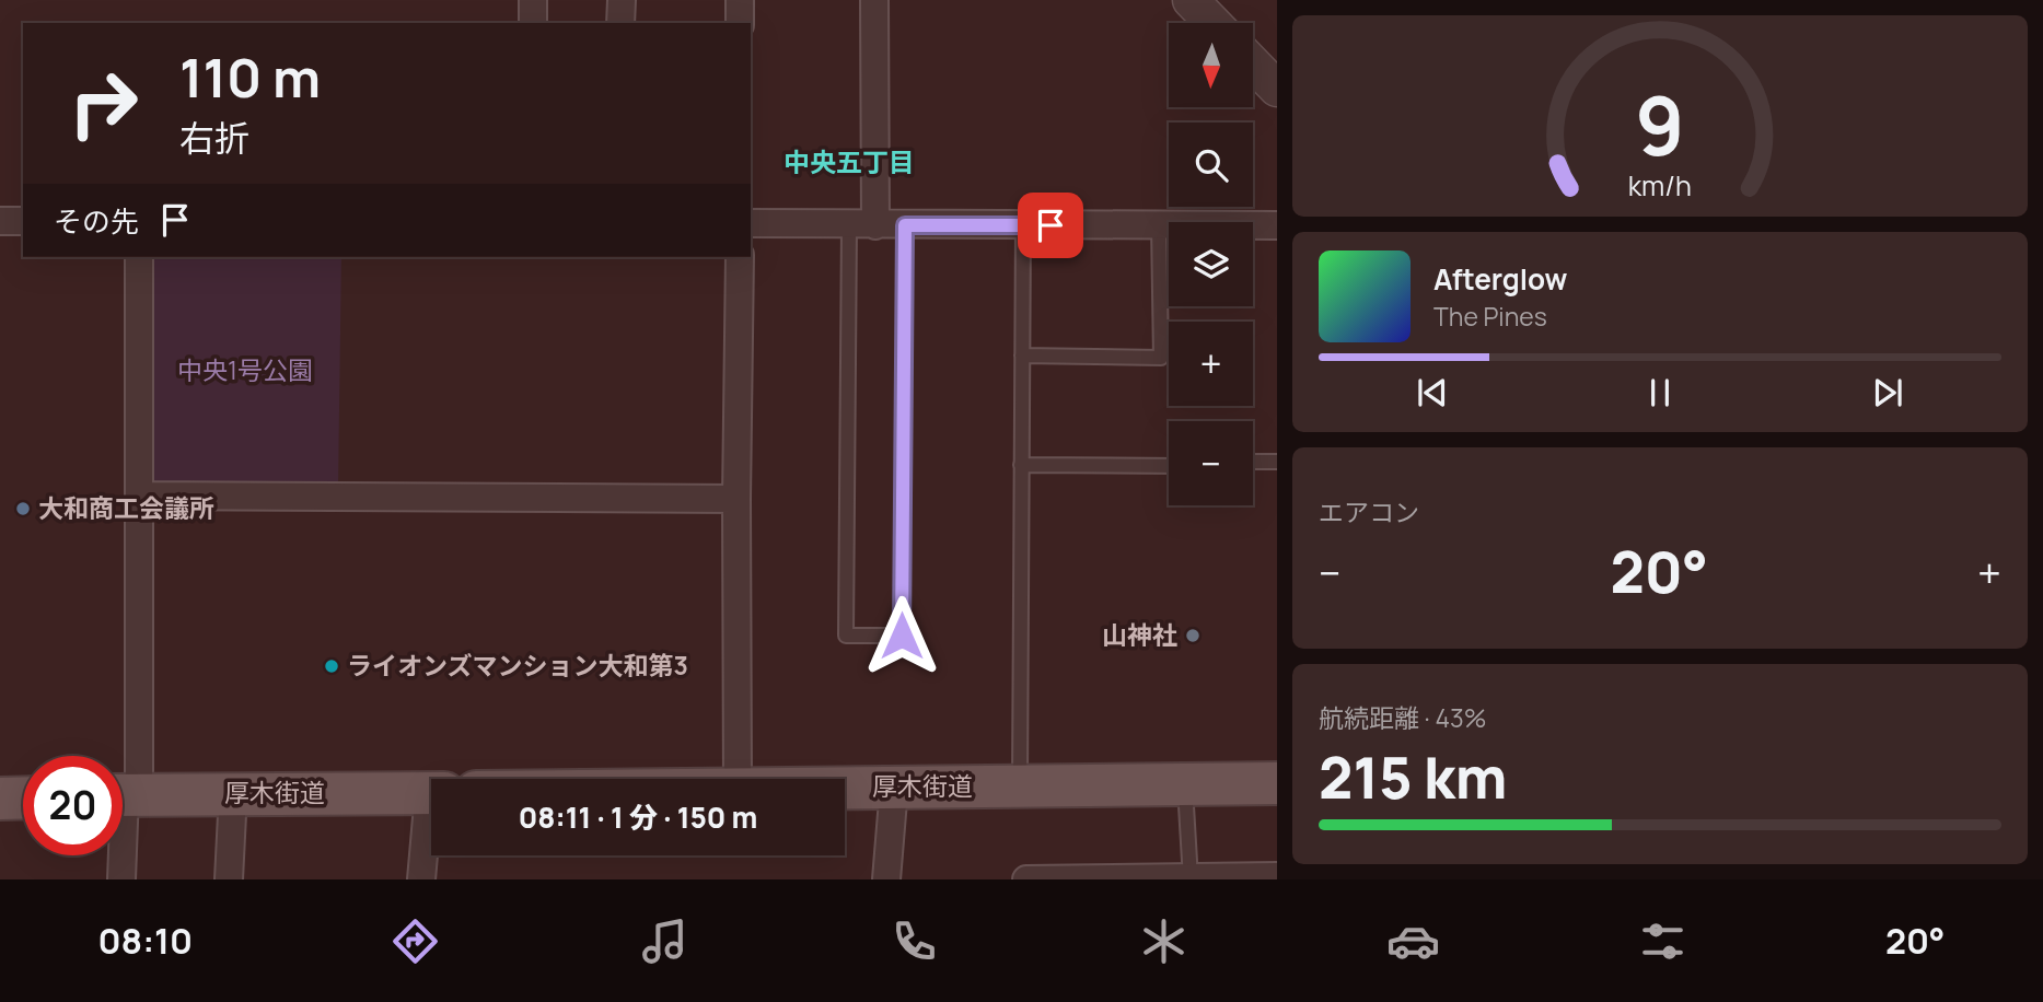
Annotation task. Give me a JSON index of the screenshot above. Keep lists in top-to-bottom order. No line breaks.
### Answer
{"streets":{"main road":["厚木街道"]},"districts":["中央五丁目"],"parks":["中央1号公園"],"places":["大和商工会議所","山神社","ライオンズマンション大和第3"],"north":"bottom","page":{"map_buttons":["+","−"],"turn":["110 m","右折"],"then":"その先","song":["Afterglow","The Pines"],"tile":["エアコン",["航続距離 · 43%","215 km"]],"heat":["−","20°","+"],"limit":"20","trip":"08:11 · 1 分 · 150 m","tabs":["08:10","20°"],"gauge":["9","km/h"]}}
